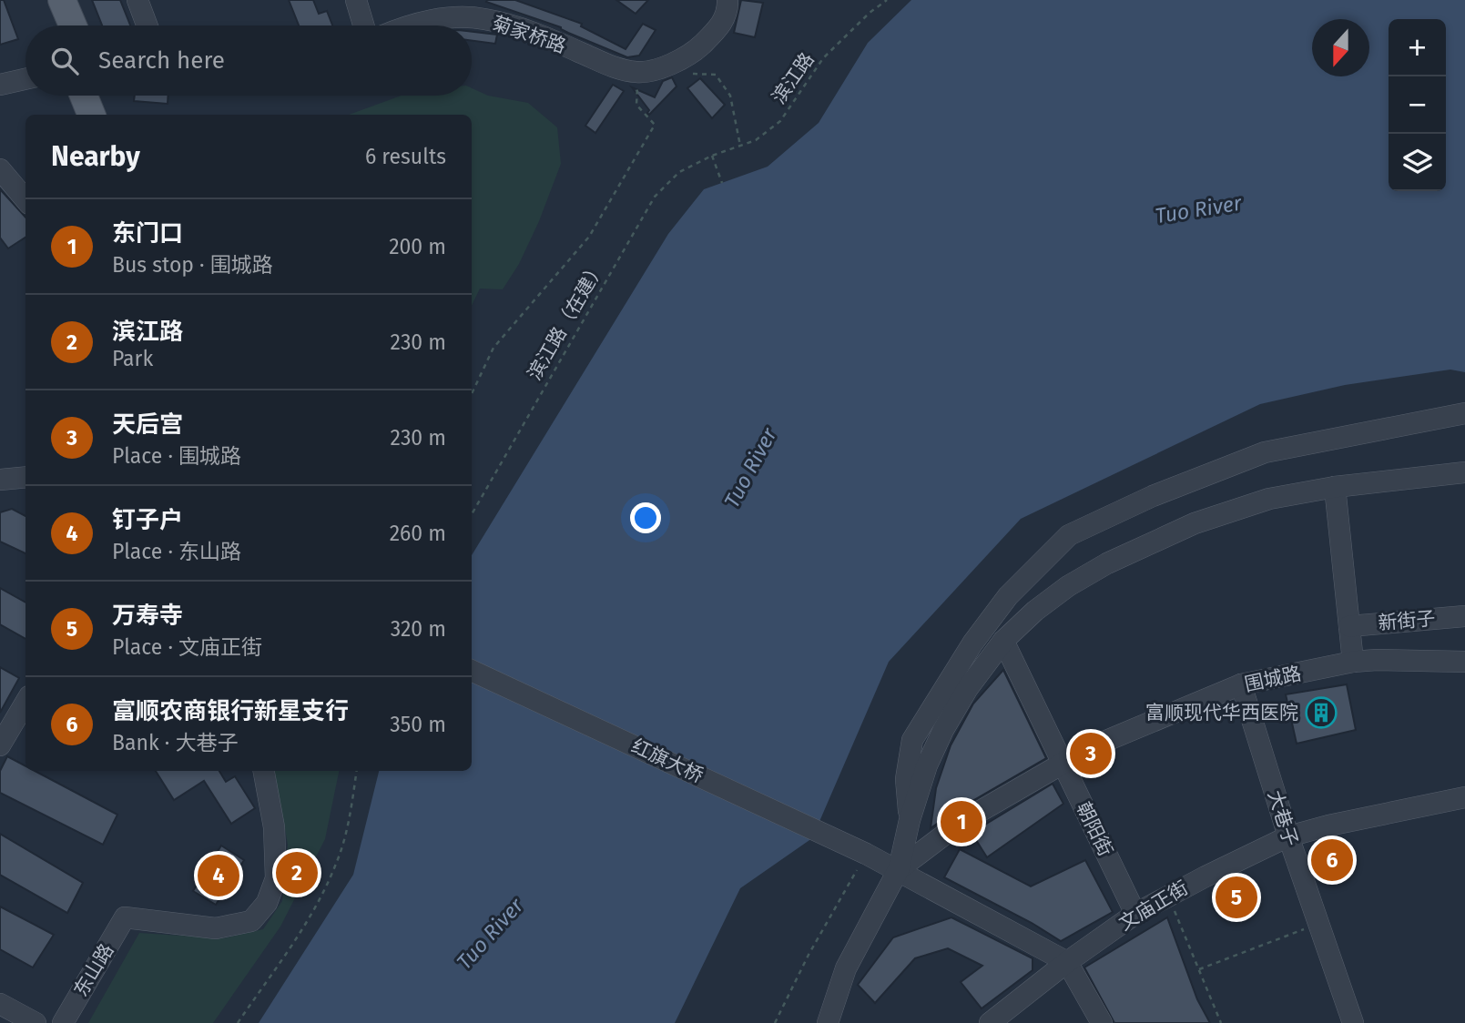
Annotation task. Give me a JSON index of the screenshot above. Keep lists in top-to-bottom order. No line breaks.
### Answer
{"streets":{"street":["菊家桥路","新街子","围城路","红旗大桥","大巷子","朝阳街","文庙正街","东山路"],"path":["滨江路","滨江路（在建）"]},"crossings":[["滨江路","滨江路（在建）"],["围城路","红旗大桥"],["围城路","大巷子"],["围城路","朝阳街"],["红旗大桥","文庙正街"],["大巷子","文庙正街"],["朝阳街","文庙正街"]],"water":["Tuo River"],"places":{"building":["富顺现代华西医院"]},"north":"bottom","page":{"map_buttons":["+","−"],"search":"Search here","heading":["Nearby","6 results"],"list":[{"mark":"1","name":"东门口","note":"Bus stop · 围城路","value":"200 m"},{"mark":"2","name":"滨江路","note":"Park","value":"230 m"},{"mark":"3","name":"天后宫","note":"Place · 围城路","value":"230 m"},{"mark":"4","name":"钉子户","note":"Place · 东山路","value":"260 m"},{"mark":"5","name":"万寿寺","note":"Place · 文庙正街","value":"320 m"},{"mark":"6","name":"富顺农商银行新星支行","note":"Bank · 大巷子","value":"350 m"}],"pins":["3","1","6","2","4","5"]}}
